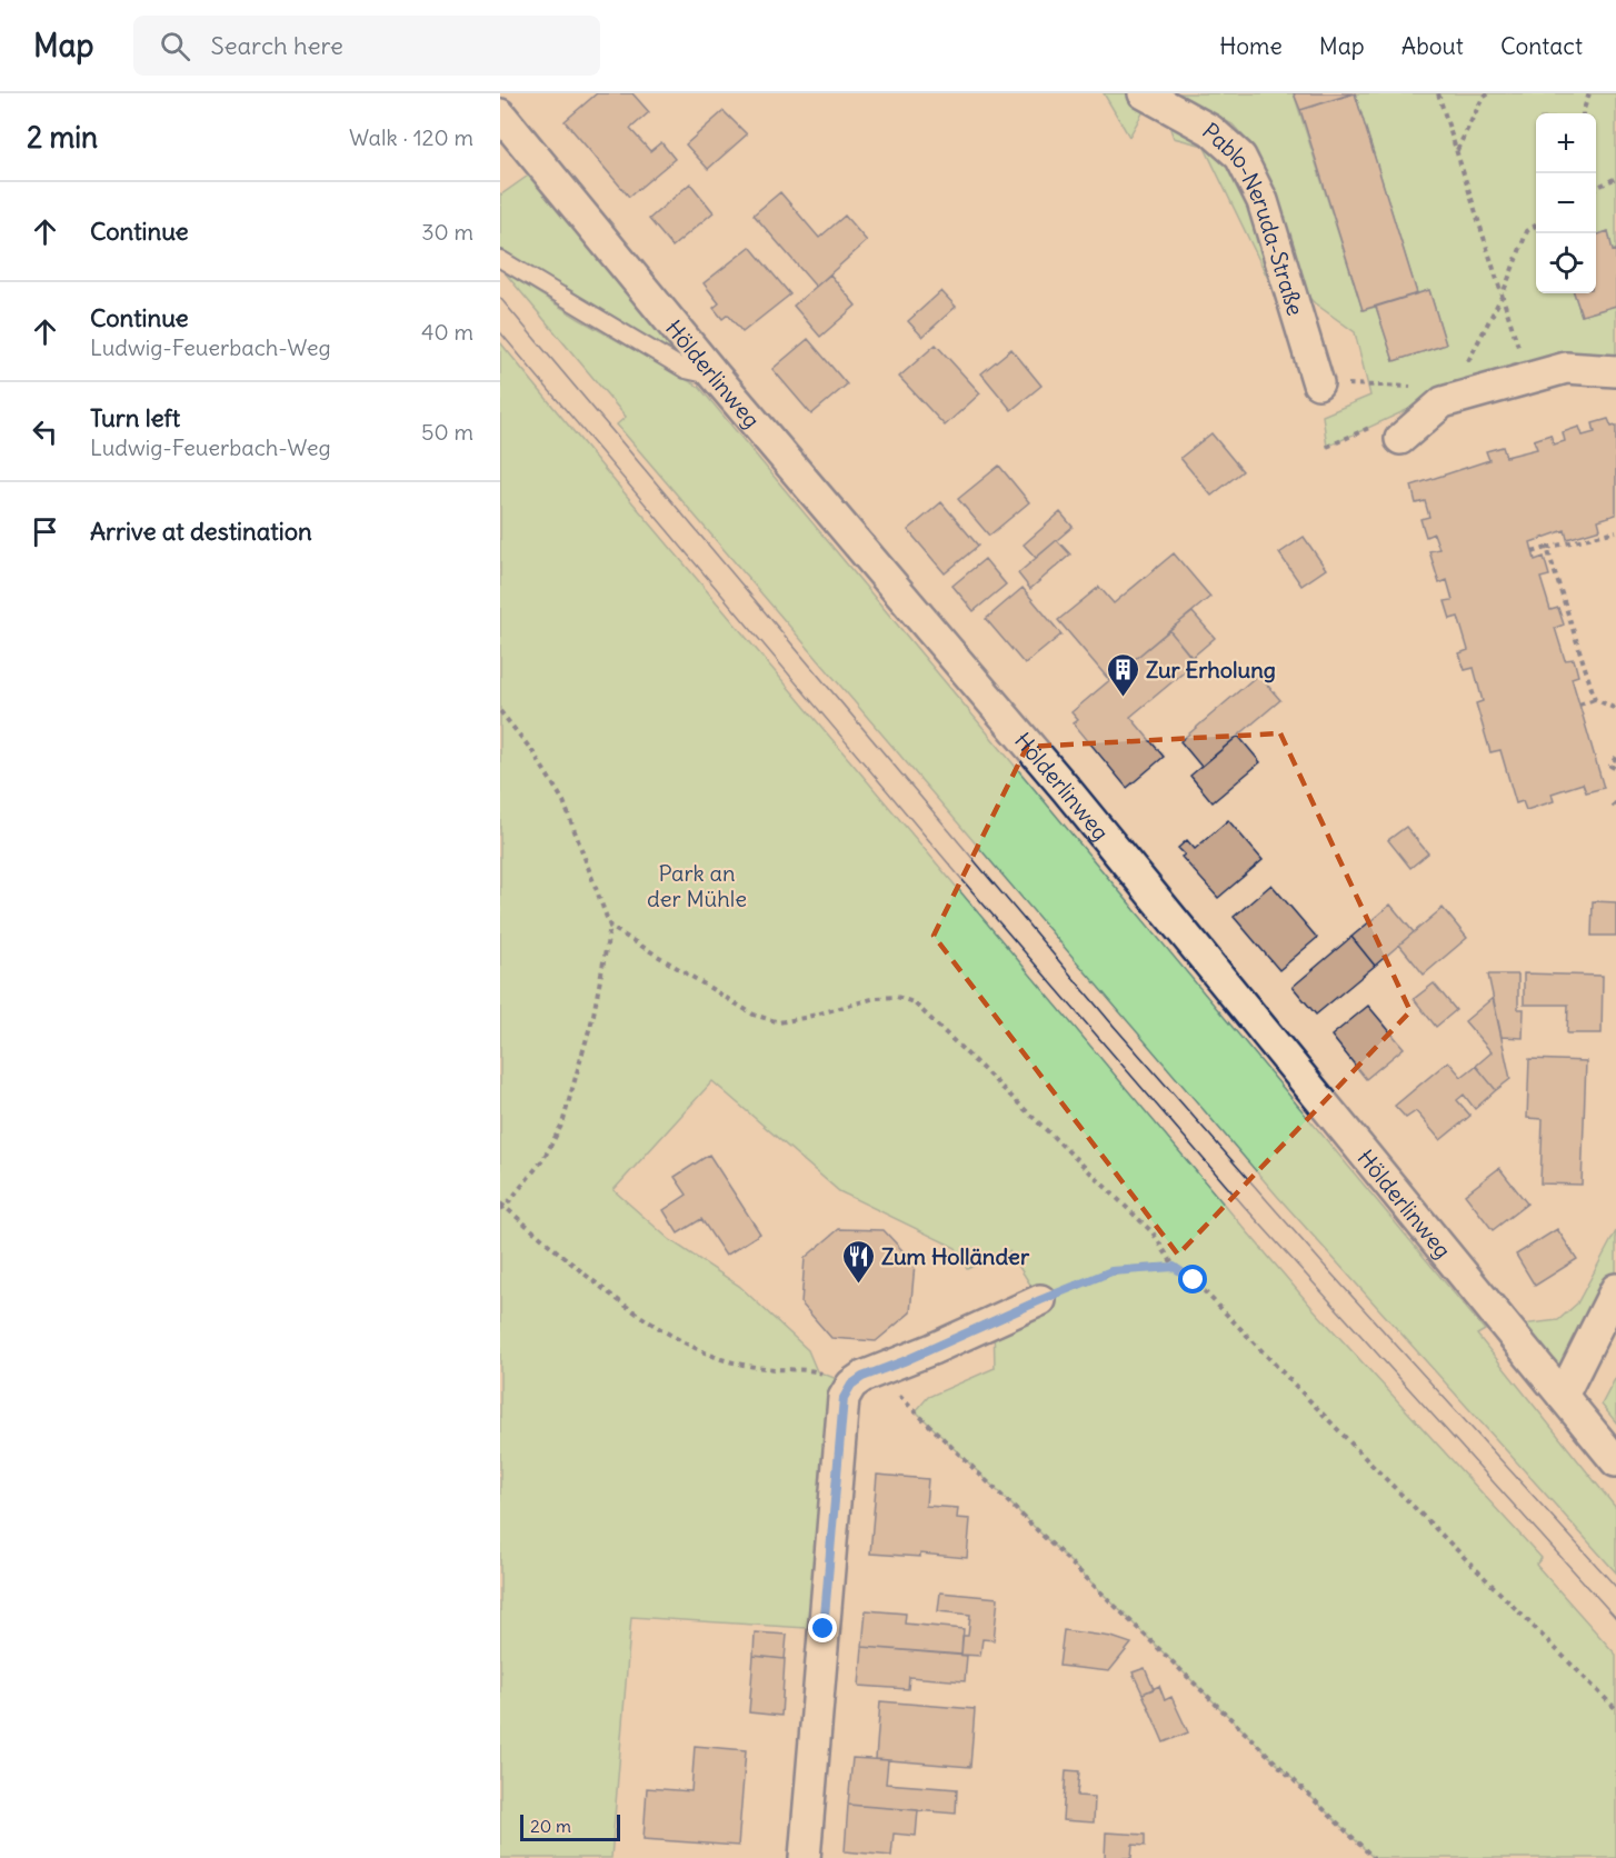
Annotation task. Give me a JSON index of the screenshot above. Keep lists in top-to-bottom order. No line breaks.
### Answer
{"streets":{"street":["Pablo-Neruda-Straße","Hölderlinweg"]},"parks":["Park an der Mühle"],"places":{"building":["Zur Erholung"],"restaurant":["Zum Holländer"]},"scale_bar":"20 m","page":{"header":"Map","search":"Search here","nav":["Home","Map","About","Contact"],"heading":["2 min","Walk · 120 m"],"map_buttons":["+","−"],"list":[["Continue","30 m"],["Continue","Ludwig-Feuerbach-Weg","40 m"],["Turn left","Ludwig-Feuerbach-Weg","50 m"],"Arrive at destination"],"scale":"20 m"}}
